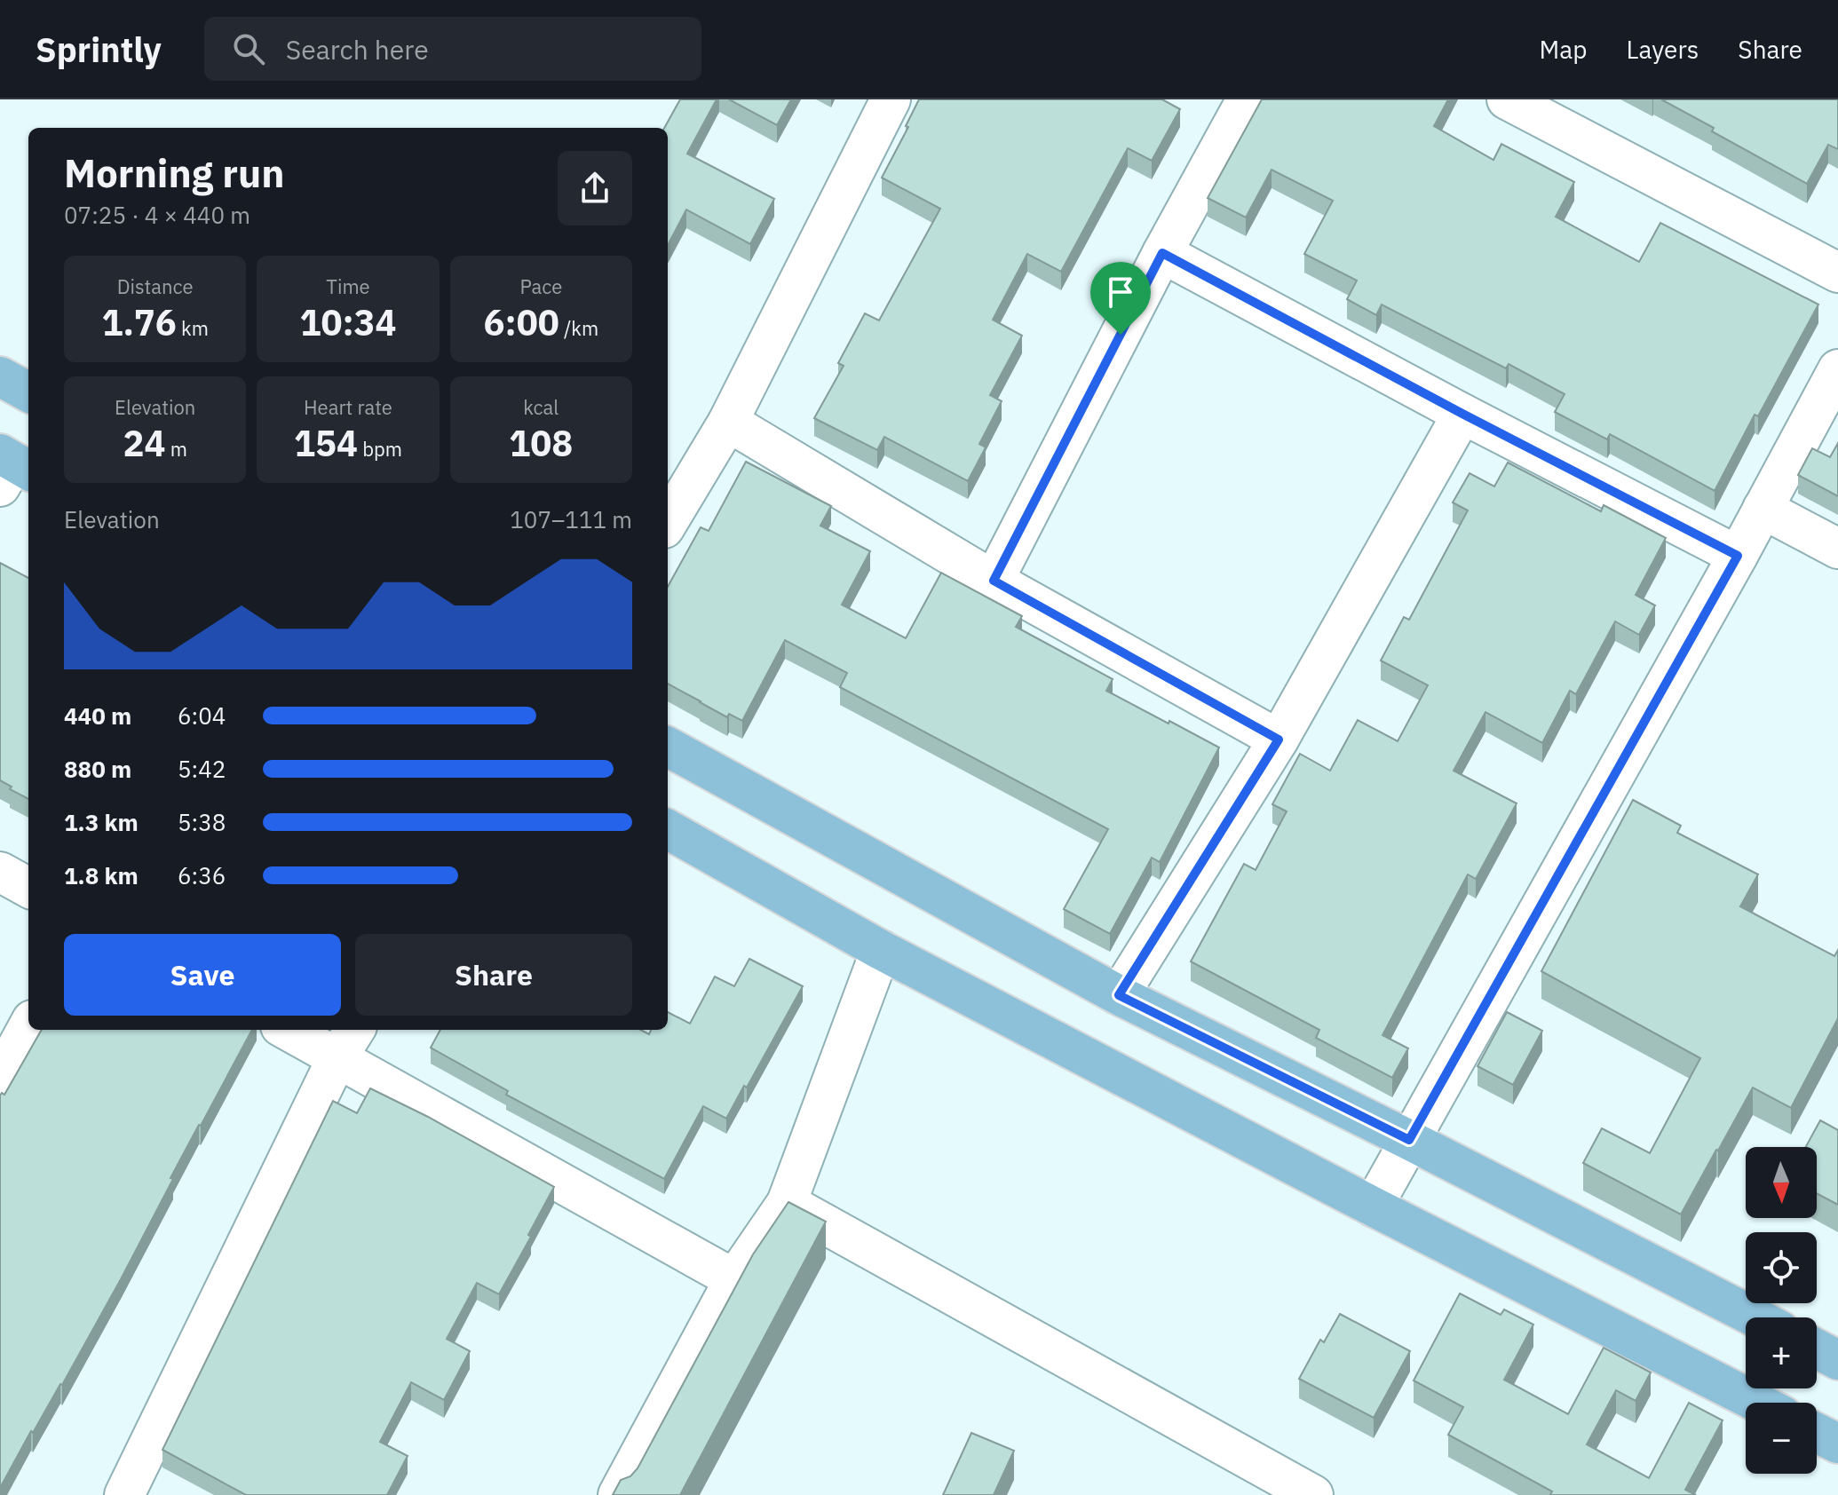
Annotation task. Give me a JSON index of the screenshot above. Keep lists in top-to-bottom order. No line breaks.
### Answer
{"north":"bottom","page":{"header":"Sprintly","search":"Search here","nav":["Map","Layers","Share"],"heading":["Morning run","07:25 · 4 × 440 m"],"stats":[["Distance","1.76 km"],["Time","10:34"],["Pace","6:00 /km"],["Elevation","24 m"],["Heart rate","154 bpm"],["kcal","108"]],"chart":["Elevation","107–111 m"],"list":[{"name":"440 m","note":"6:04"},{"name":"880 m","note":"5:42"},{"name":"1.3 km","note":"5:38"},{"name":"1.8 km","note":"6:36"}],"buttons":["Save","Share"],"map_buttons":["+","−"]}}
